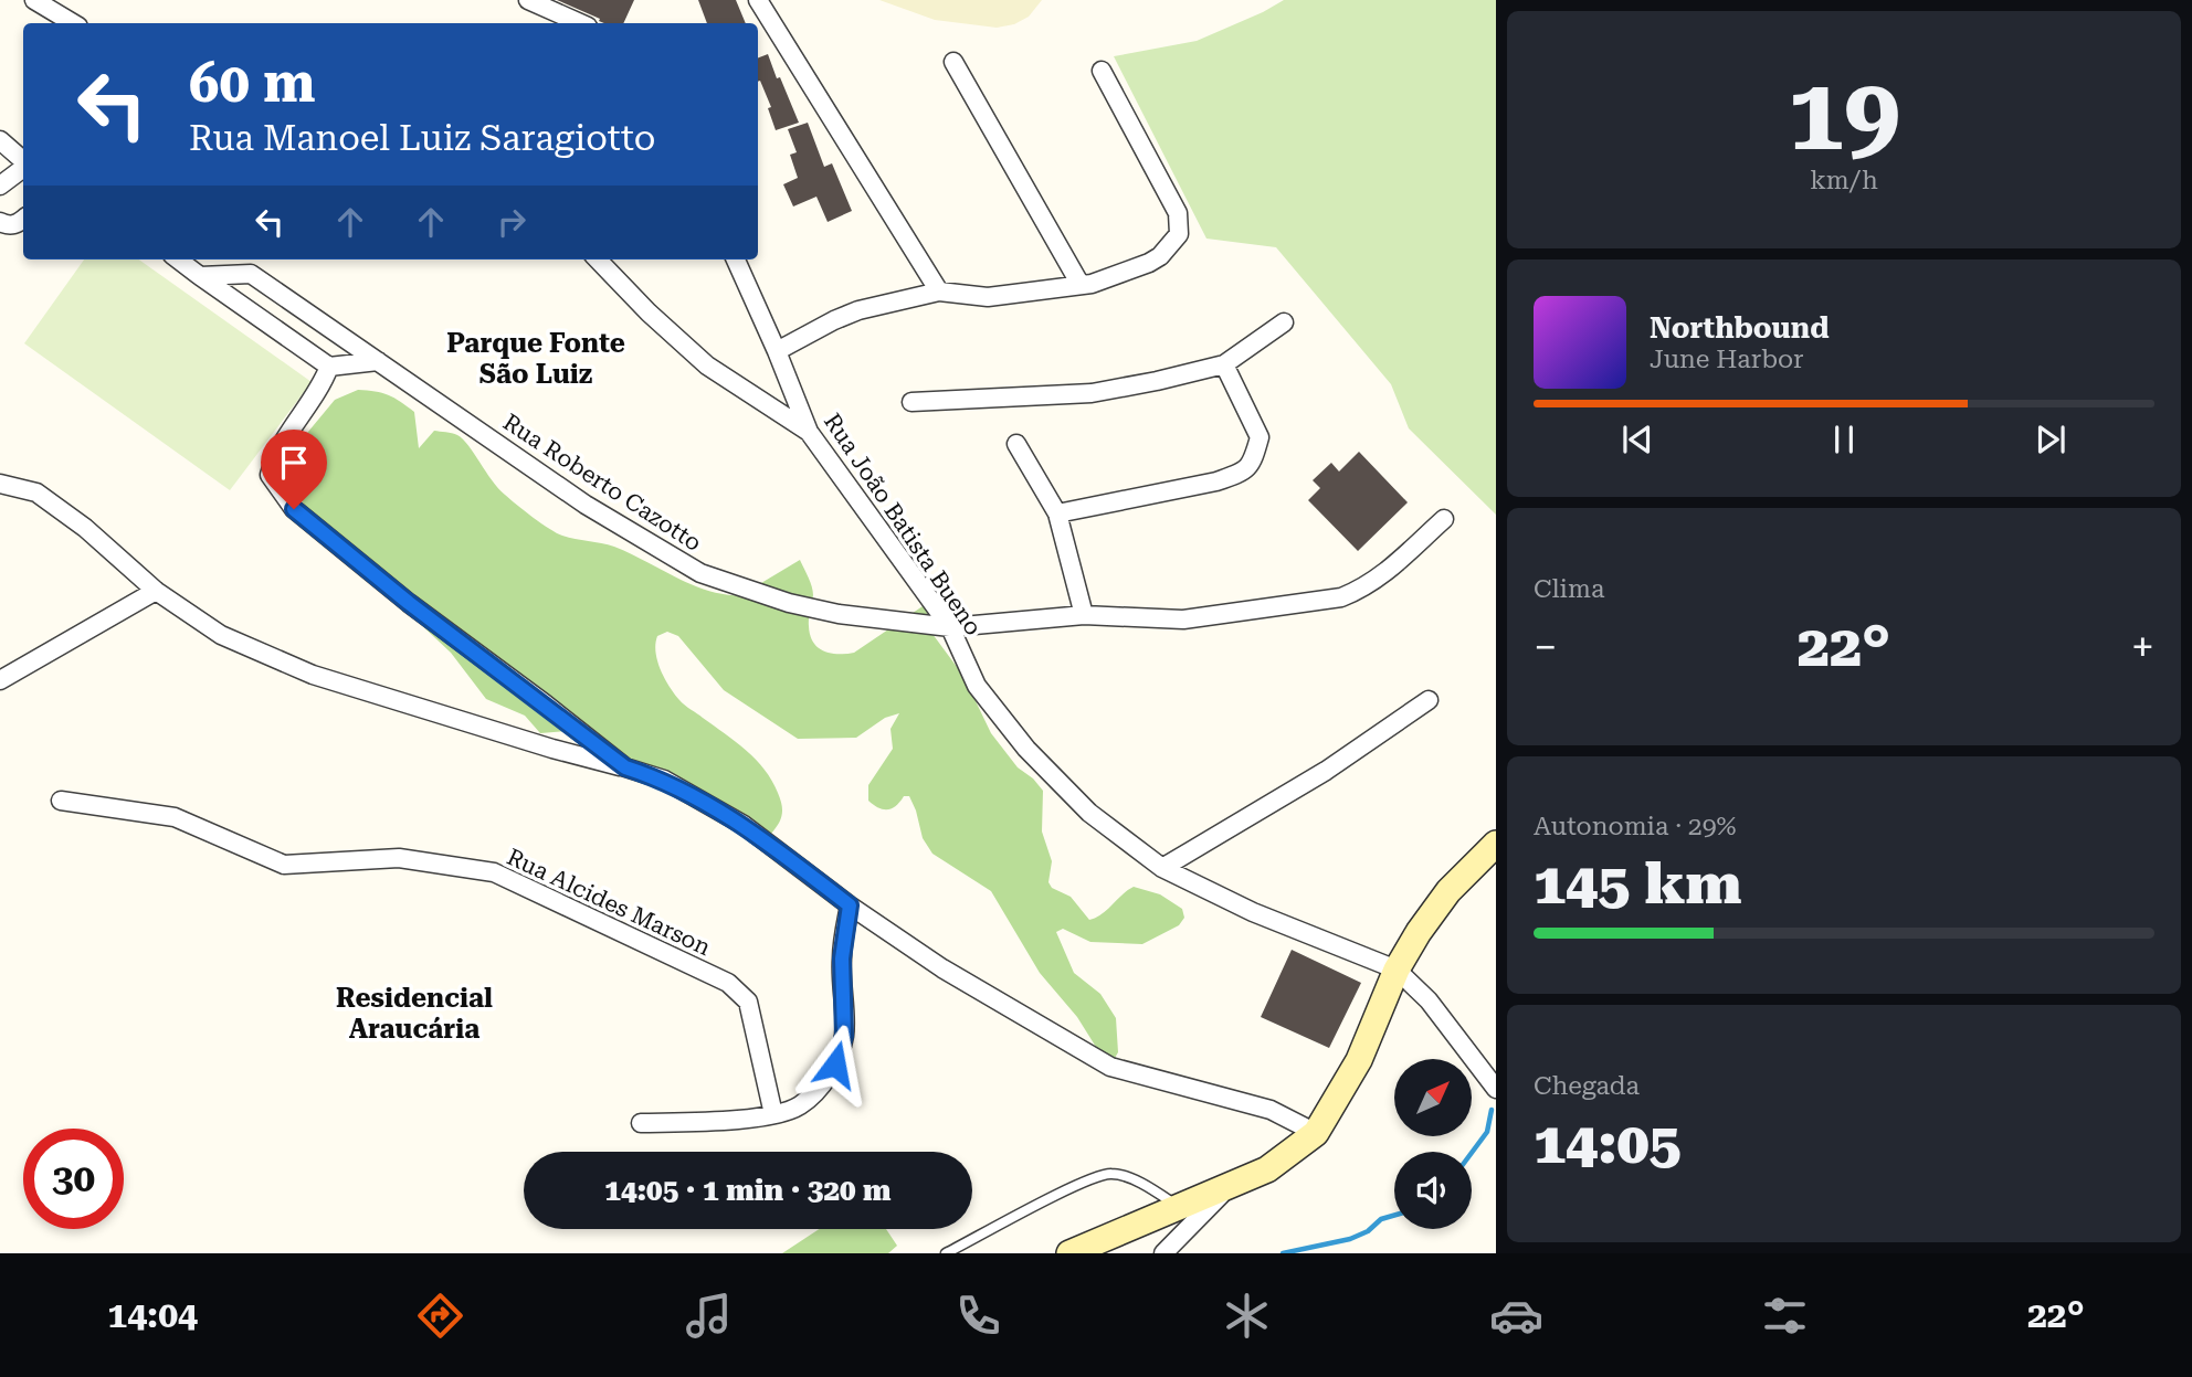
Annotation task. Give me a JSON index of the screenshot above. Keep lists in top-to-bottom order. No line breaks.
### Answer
{"streets":{"street":["Rua Roberto Cazotto","Rua João Batista Bueno","Rua Alcides Marson"]},"crossings":[["Rua Roberto Cazotto","Rua João Batista Bueno"]],"districts":["Parque Fonte São Luiz","Residencial Araucária"],"north":"top right","page":{"tile":[["19","km/h"],"Clima",["Autonomia · 29%","145 km"],["Chegada","14:05"]],"turn":["60 m","Rua Manoel Luiz Saragiotto"],"song":["Northbound","June Harbor"],"heat":["−","22°","+"],"limit":"30","trip":"14:05 · 1 min · 320 m","tabs":["14:04","22°"]}}
